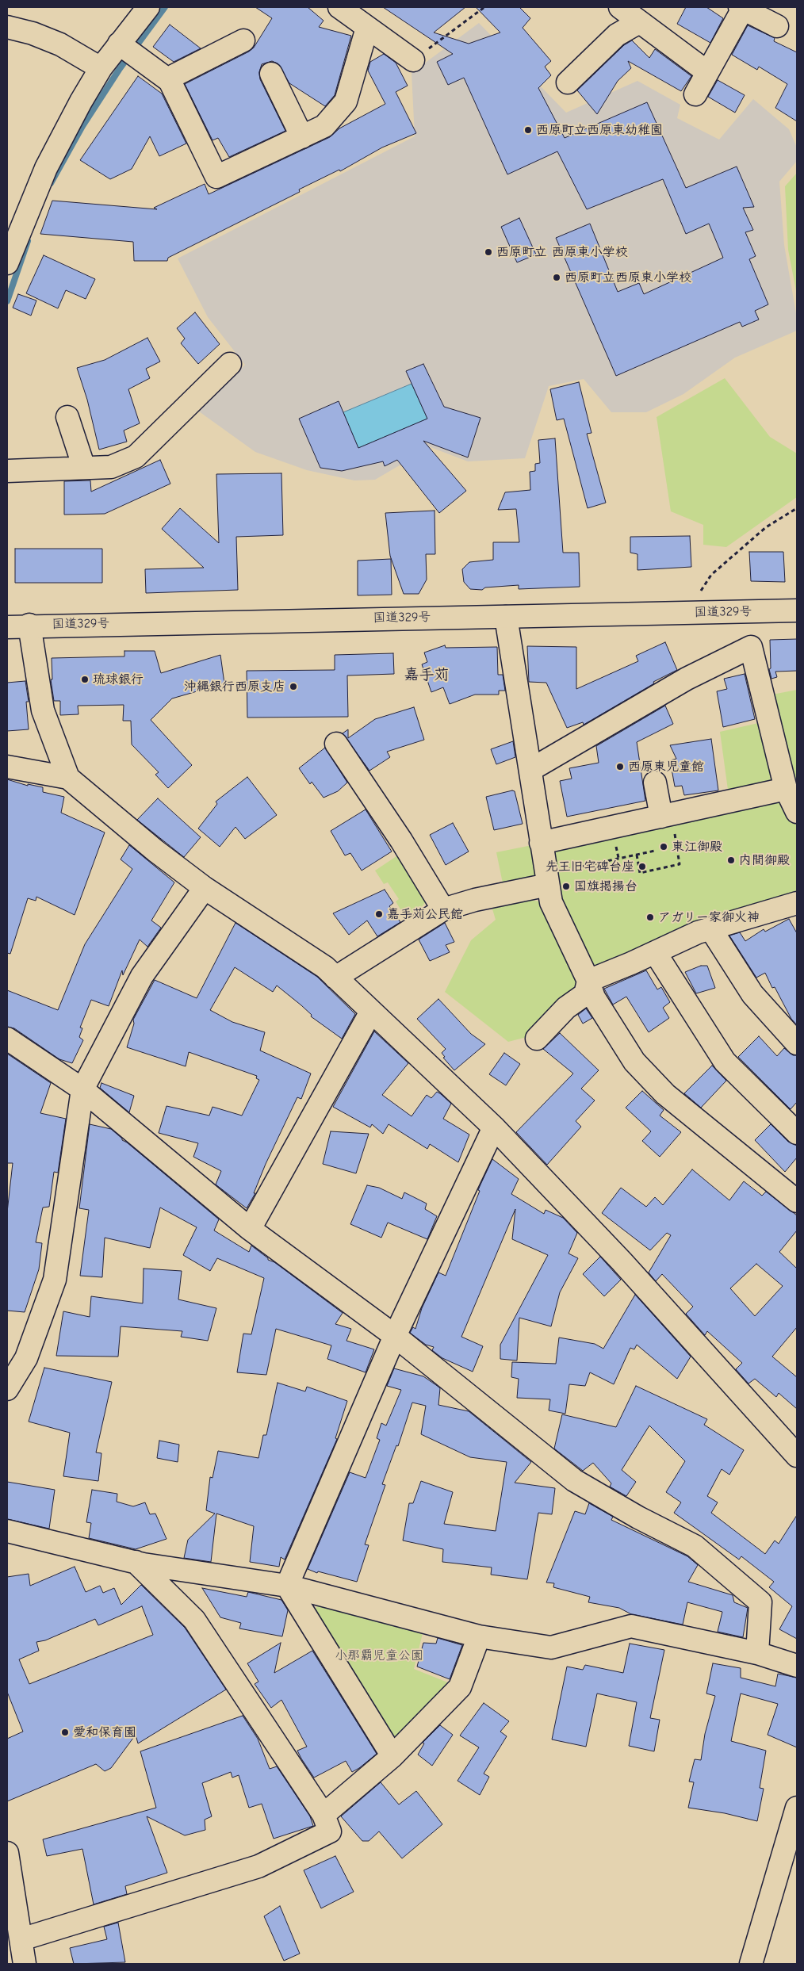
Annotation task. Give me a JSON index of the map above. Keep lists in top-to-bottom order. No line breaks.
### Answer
{"streets":{"main road":["国道329号"]},"districts":["嘉手苅"],"parks":["小那覇児童公園"],"places":["西原町立西原東幼稚園","西原町立 西原東小学校","西原町立西原東小学校","琉球銀行","沖縄銀行西原支店","西原東児童館","東江御殿","内間御殿","先王旧宅碑台座","国旗掲揚台","嘉手苅公民館","アガリー家御火神","愛和保育園"]}
